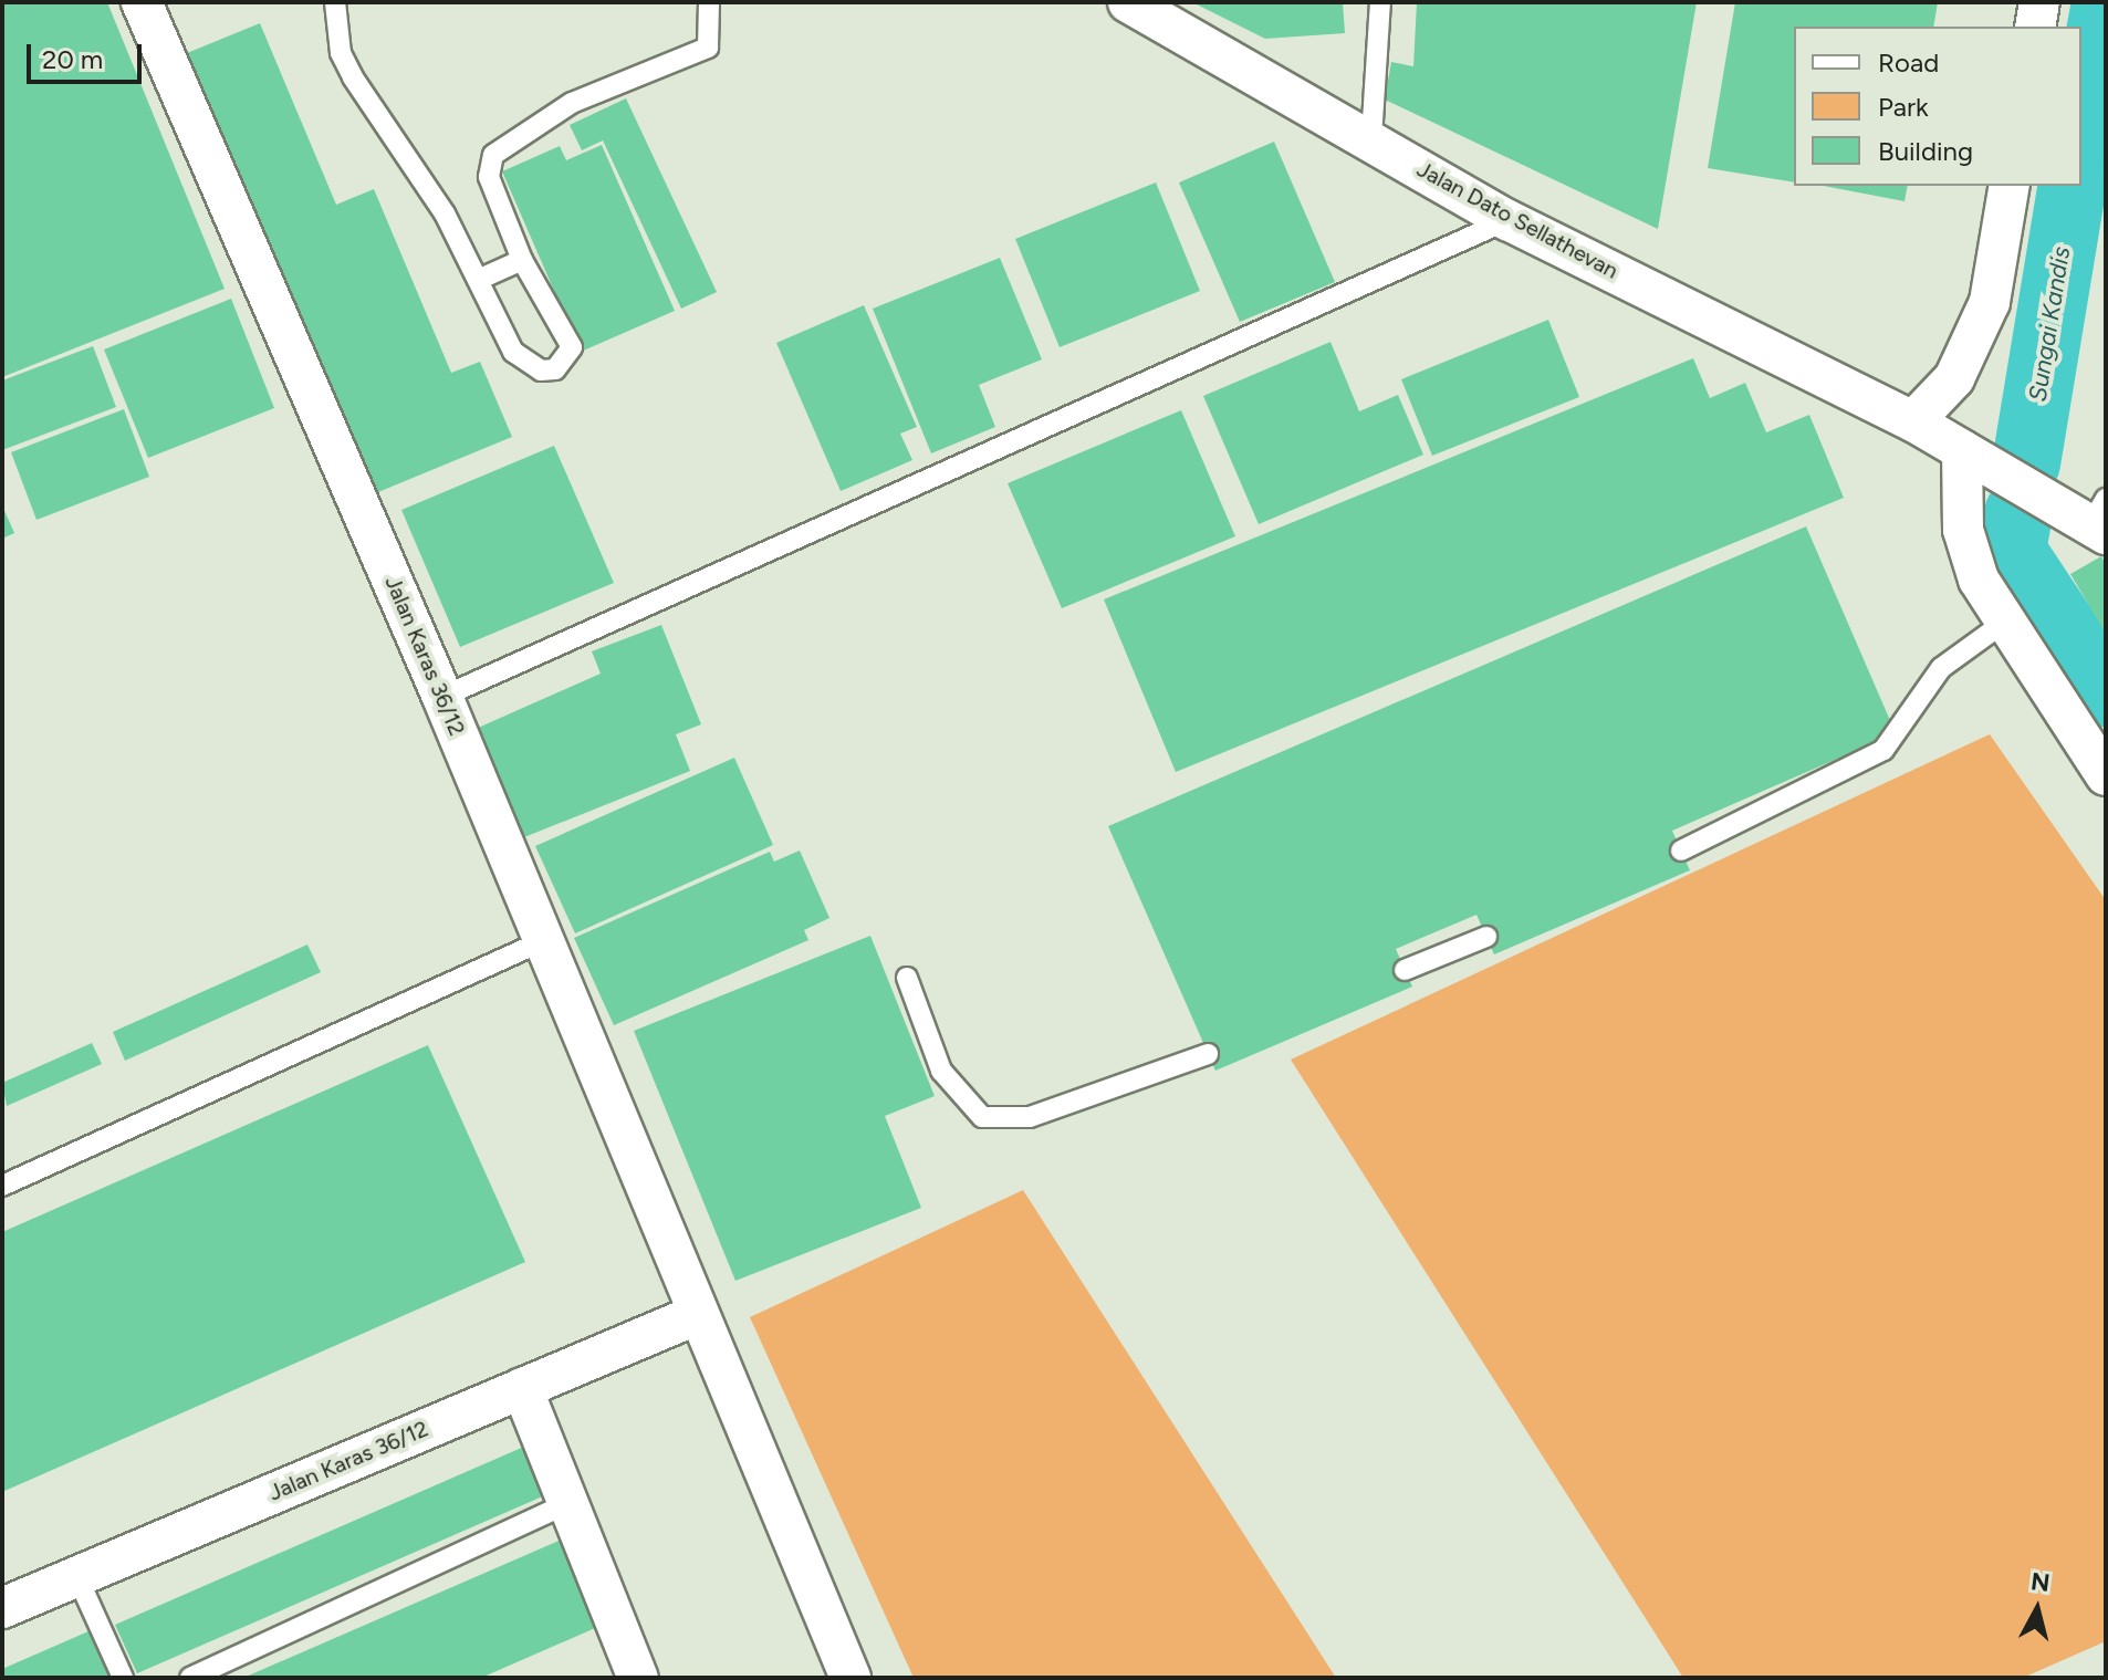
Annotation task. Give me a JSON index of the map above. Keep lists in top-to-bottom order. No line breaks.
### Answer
{"streets":{"street":["Jalan Dato Sellathevan","Jalan Karas 36/12"]},"water":["Sungai Kandis"],"legend":["Road","Park","Building"],"scale_bar":"20 m","north":"top"}
